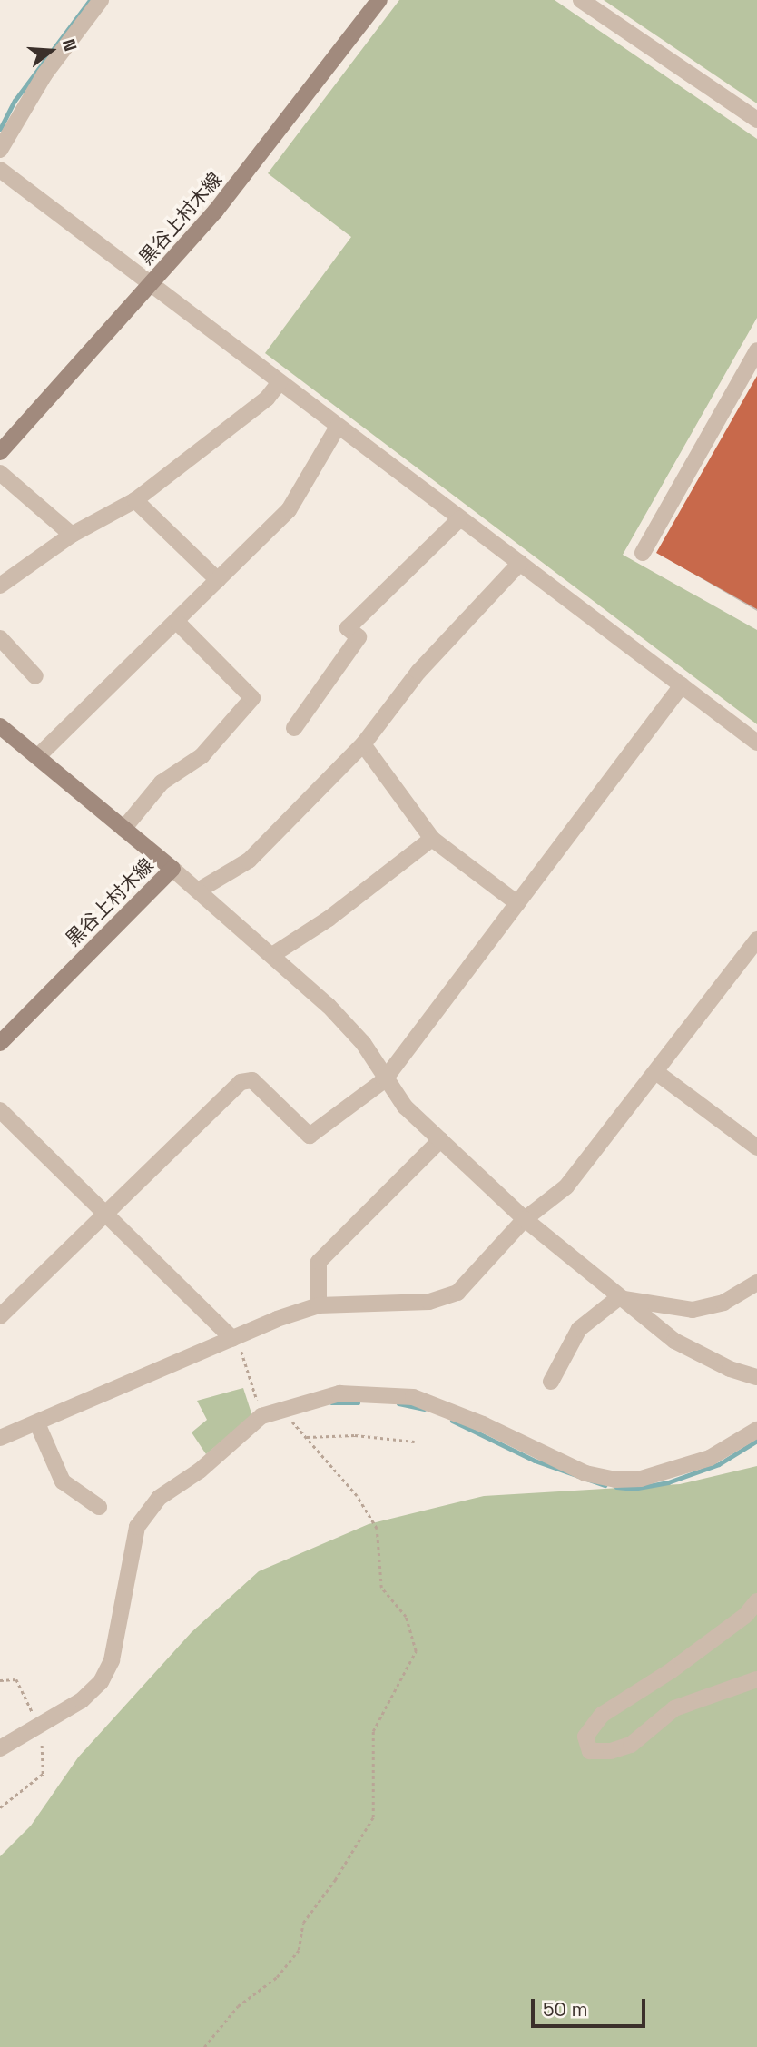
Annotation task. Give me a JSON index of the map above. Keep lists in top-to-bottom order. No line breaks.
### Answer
{"streets":{"main road":["黒谷上村木線"]},"scale_bar":"50 m","north":"right"}
